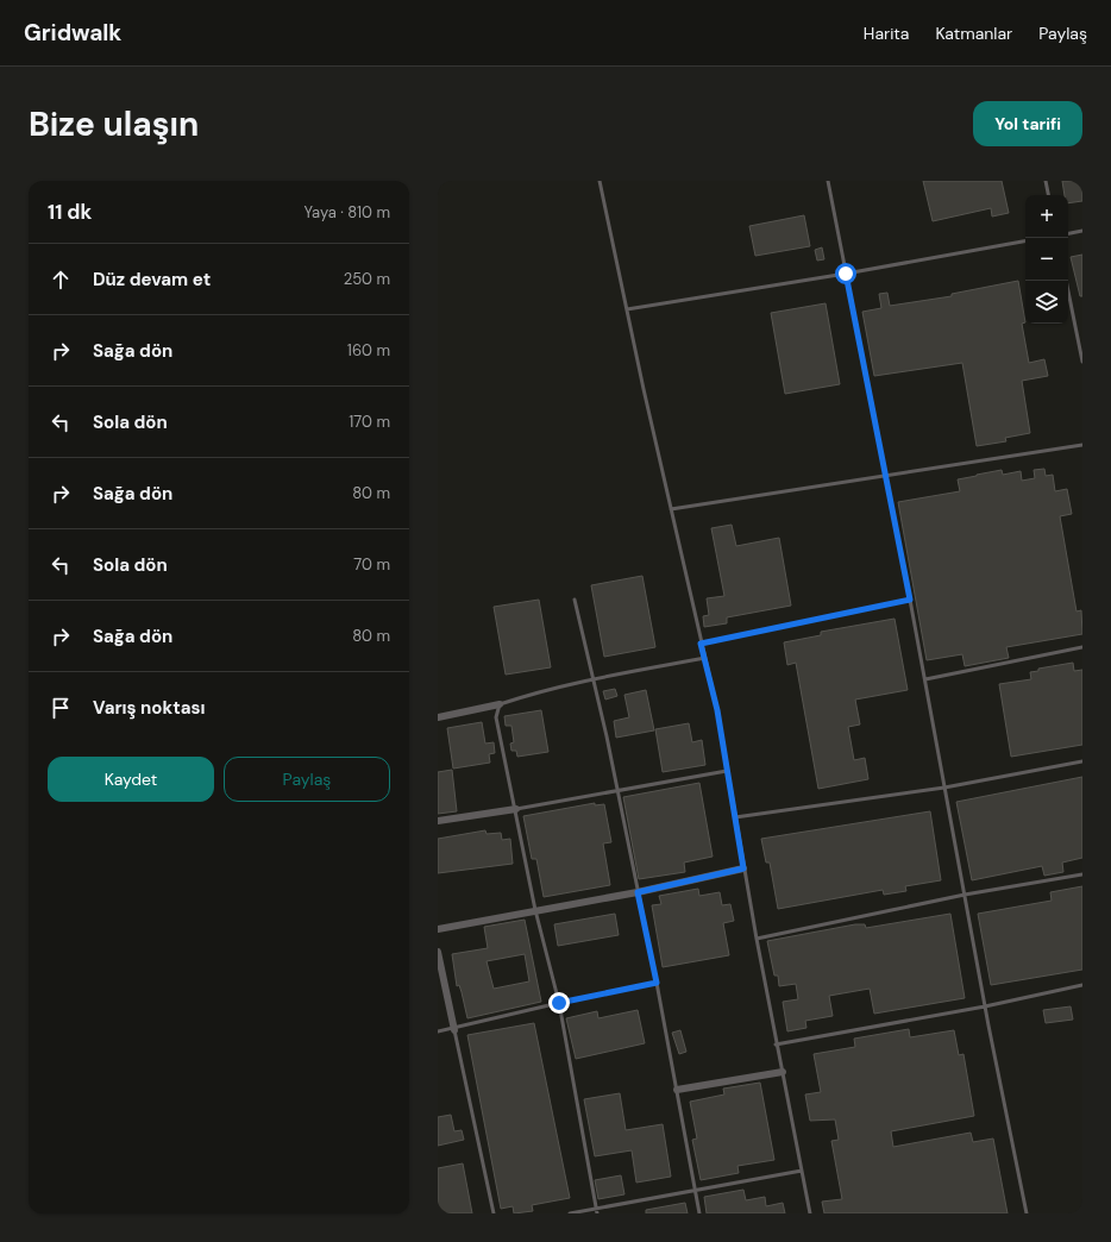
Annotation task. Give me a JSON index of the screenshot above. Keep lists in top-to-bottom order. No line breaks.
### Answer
{"page":{"header":"Gridwalk","nav":["Harita","Katmanlar","Paylaş"],"buttons":["Yol tarifi",["Kaydet","Paylaş"]],"title":"Bize ulaşın","heading":["11 dk","Yaya · 810 m"],"map_buttons":["+","−"],"list":[["Düz devam et","250 m"],["Sağa dön","160 m"],["Sola dön","170 m"],["Sağa dön","80 m"],["Sola dön","70 m"],["Sağa dön","80 m"],"Varış noktası"]}}
